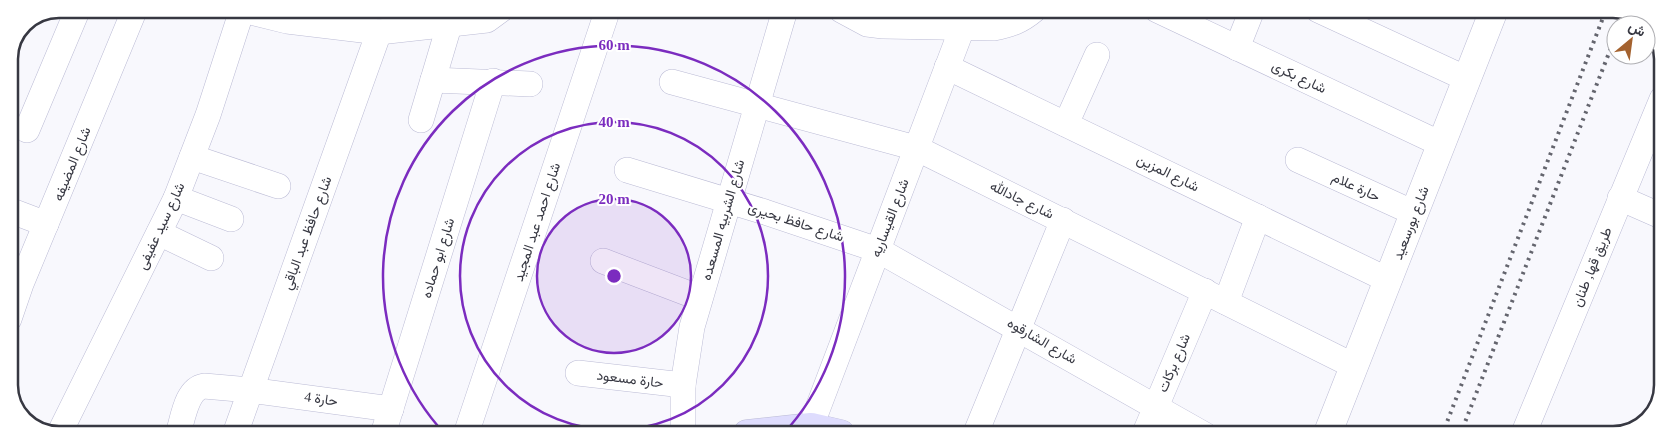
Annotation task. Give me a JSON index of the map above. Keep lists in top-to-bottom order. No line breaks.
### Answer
{"streets":{"street":["شارع بكرى","شارع المضيفه","شارع المزين","حارة علام","شارع جادالله","شارع القيساريه","شارع الشربيه المسعده","شارع احمد عبد المجيد","شارع حافظ بحيرى","شارع بورسعيد","شارع سيد عفيفى","شارع حافظ عبد الباقي","شارع ابو حماده","طريق قها, طنان","شارع الشارقوه","شارع بركات","حارة مسعود","حارة 4"]},"crossings":[["شارع بكرى","شارع بورسعيد"],["شارع المزين","شارع القيساريه"],["شارع المزين","شارع بورسعيد"],["شارع المزين","شارع بركات"],["حارة علام","شارع بورسعيد"],["شارع جادالله","شارع القيساريه"],["شارع جادالله","شارع الشربيه المسعده"],["شارع جادالله","شارع بورسعيد"],["شارع جادالله","شارع بركات"],["شارع القيساريه","شارع حافظ بحيرى"],["شارع القيساريه","شارع الشارقوه"],["شارع الشربيه المسعده","شارع حافظ بحيرى"],["شارع الشربيه المسعده","حارة مسعود"],["شارع حافظ بحيرى","شارع الشارقوه"],["شارع حافظ عبد الباقي","حارة 4"],["شارع ابو حماده","حارة 4"],["شارع الشارقوه","شارع بركات"]],"north":"top right","rings":["60 m","40 m","20 m"]}
